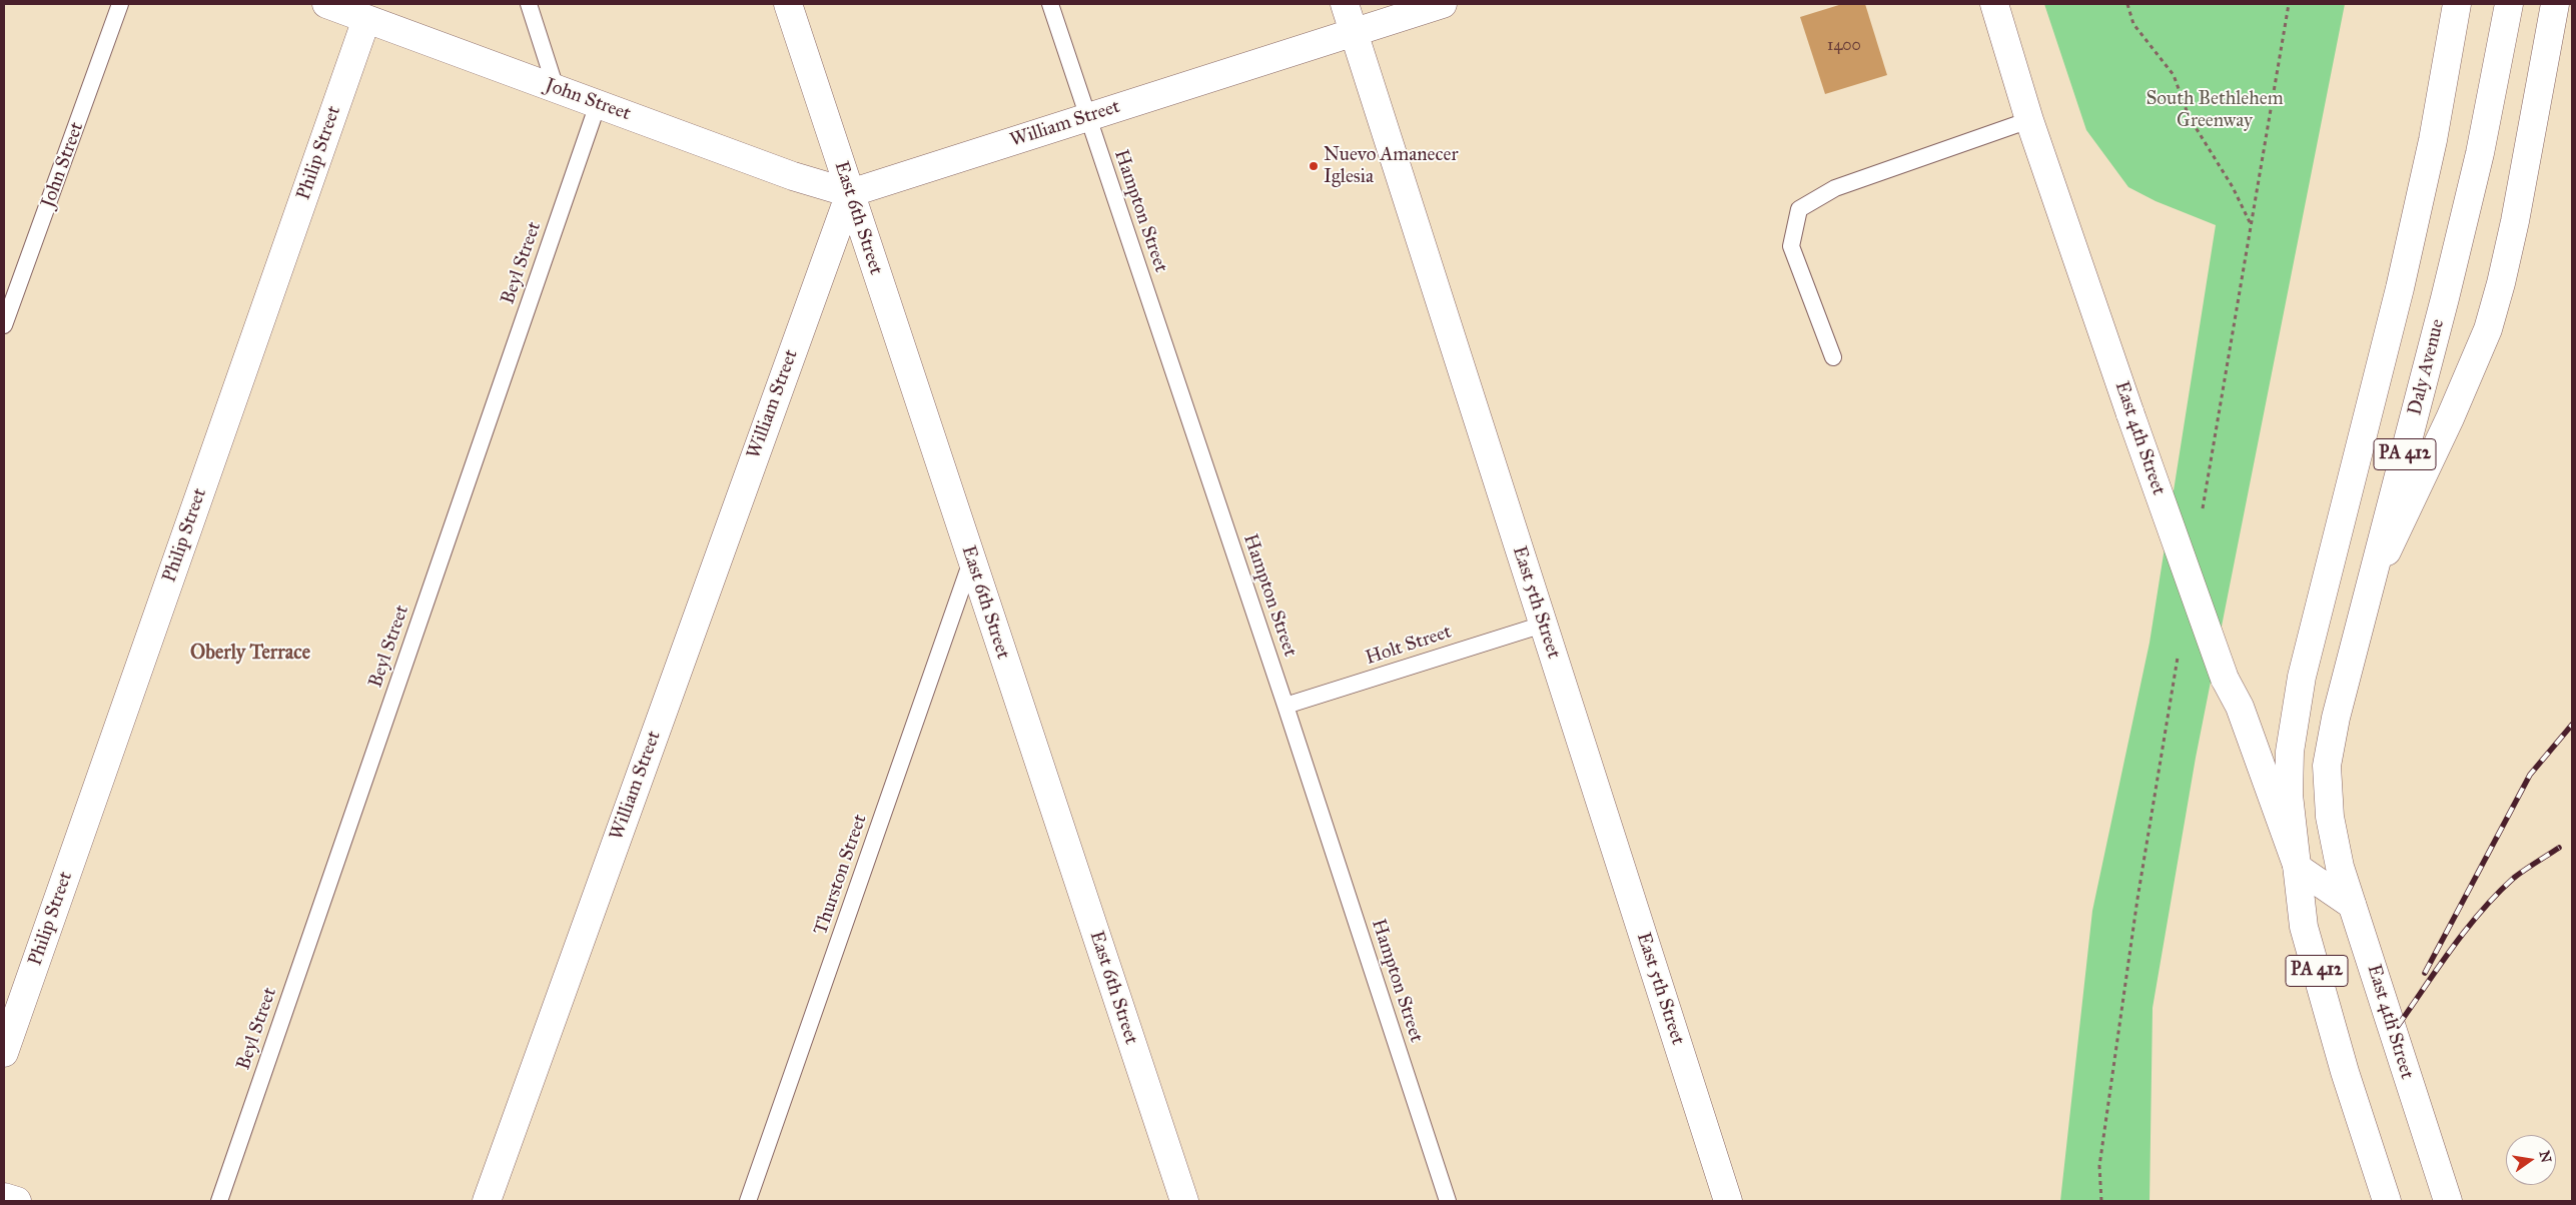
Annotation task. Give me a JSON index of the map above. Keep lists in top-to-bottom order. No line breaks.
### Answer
{"streets":{"main road":["John Street","William Street","Philip Street","East 6th Street","Daly Avenue","East 4th Street","PA 412","East 5th Street"],"lane":["Hampton Street","Beyl Street","Holt Street","Thurston Street"]},"crossings":[["John Street","William Street"],["John Street","Philip Street"],["John Street","East 6th Street"],["John Street","Beyl Street"],["William Street","Hampton Street"],["William Street","East 6th Street"],["William Street","East 5th Street"],["Hampton Street","Holt Street"],["East 6th Street","Thurston Street"],["Daly Avenue","East 4th Street"],["East 4th Street","PA 412"],["East 5th Street","Holt Street"]],"districts":["Oberly Terrace"],"parks":["South Bethlehem Greenway"],"places":["Nuevo Amanecer Iglesia"],"house_numbers":["1400"],"north":"right"}
